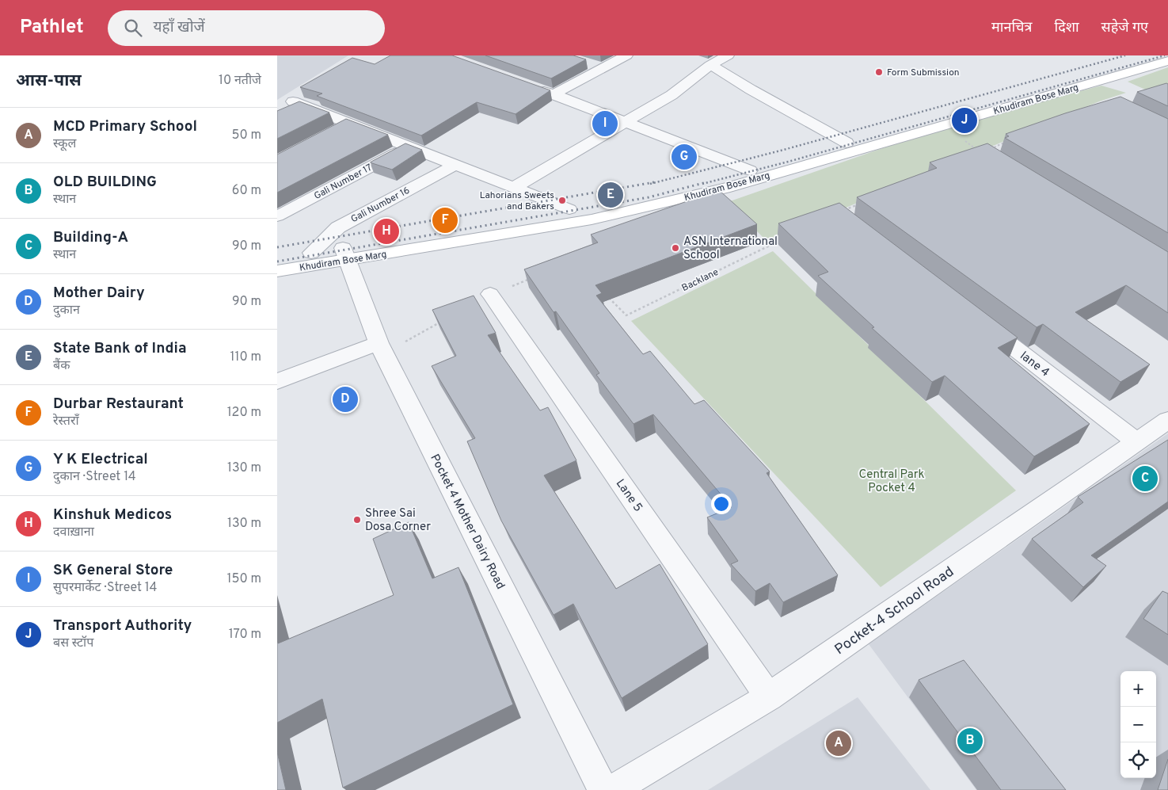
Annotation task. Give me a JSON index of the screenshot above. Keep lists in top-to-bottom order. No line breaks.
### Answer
{"streets":{"street":["Khudiram Bose Marg","Gali Number 17","Gali Number 16","lane 4","Lane 5","Pocket 4 Mother Dairy Road","Pocket-4 School Road"],"path":["Backlane"]},"crossings":[["Khudiram Bose Marg","Gali Number 16"],["Khudiram Bose Marg","Pocket 4 Mother Dairy Road"],["lane 4","Pocket-4 School Road"],["Lane 5","Pocket-4 School Road"]],"parks":["Central Park Pocket 4"],"places":["Form Submission","Lahorians Sweets and Bakers","ASN International School","Shree Sai Dosa Corner"],"page":{"header":"Pathlet","search":"यहाँ खोजें","nav":["मानचित्र","दिशा","सहेजे गए"],"heading":["आस-पास","10 नतीजे"],"pins":["J","I","G","E","F","H","D","C","B","A"],"list":[{"mark":"A","name":"MCD Primary School","note":"स्कूल","value":"50 m"},{"mark":"B","name":"OLD BUILDING","note":"स्थान","value":"60 m"},{"mark":"C","name":"Building-A","note":"स्थान","value":"90 m"},{"mark":"D","name":"Mother Dairy","note":"दुकान","value":"90 m"},{"mark":"E","name":"State Bank of India","note":"बैंक","value":"110 m"},{"mark":"F","name":"Durbar Restaurant","note":"रेस्तराँ","value":"120 m"},{"mark":"G","name":"Y K Electrical","note":"दुकान · Street 14","value":"130 m"},{"mark":"H","name":"Kinshuk Medicos","note":"दवाख़ाना","value":"130 m"},{"mark":"I","name":"SK General Store","note":"सुपरमार्केट · Street 14","value":"150 m"},{"mark":"J","name":"Transport Authority","note":"बस स्टॉप","value":"170 m"}],"map_buttons":["+","−"]}}
